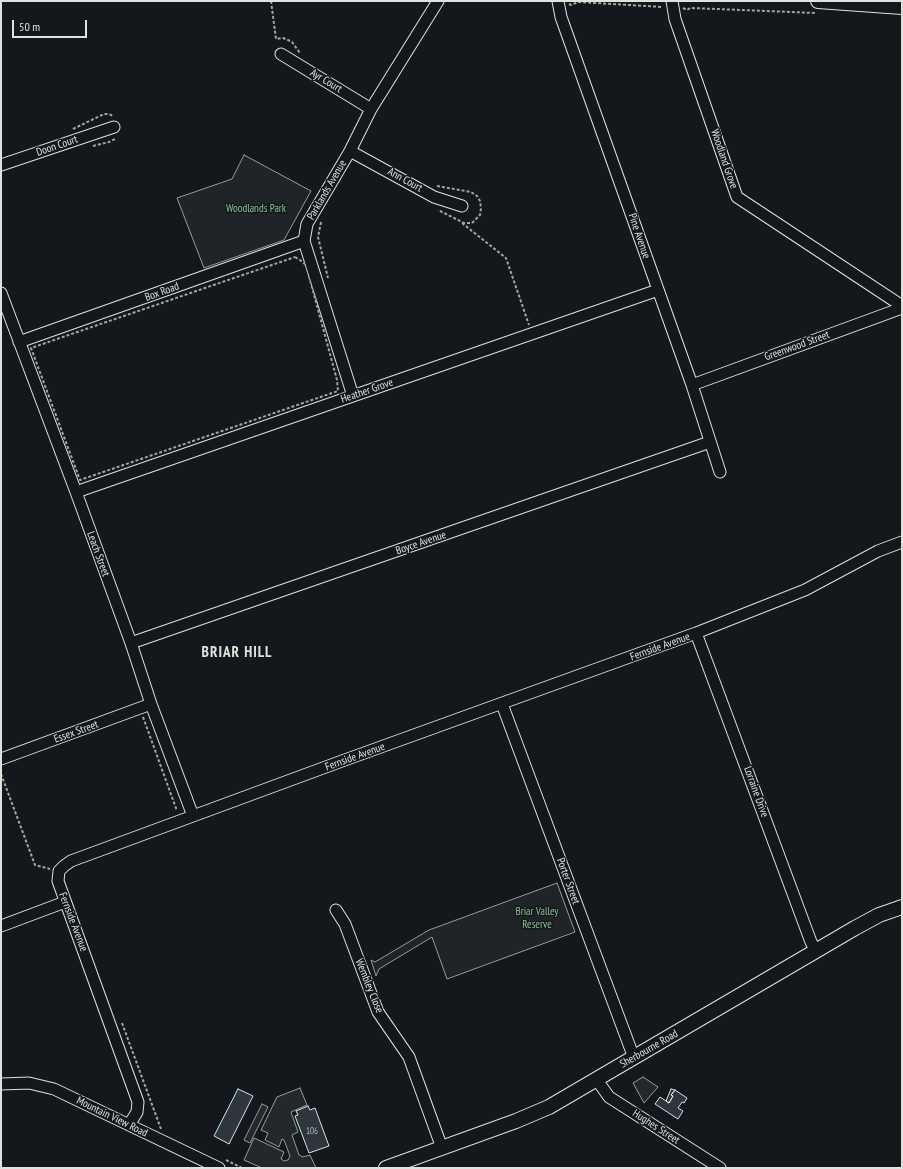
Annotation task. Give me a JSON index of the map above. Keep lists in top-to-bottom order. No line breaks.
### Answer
{"streets":{"main road":["Sherbourne Road"],"street":["Ayr Court","Doon Court","Woodland Grove","Ann Court","Parklands Avenue","Pine Avenue","Box Road","Greenwood Street","Heather Grove","Boyce Avenue","Leach Street","Fernside Avenue","Essex Street","Lorraine Drive","Porter Street","Wembley Close","Mountain View Road","Hughes Street"]},"crossings":[["Ayr Court","Parklands Avenue"],["Woodland Grove","Greenwood Street"],["Ann Court","Parklands Avenue"],["Parklands Avenue","Box Road"],["Pine Avenue","Greenwood Street"],["Pine Avenue","Heather Grove"],["Pine Avenue","Boyce Avenue"],["Box Road","Leach Street"],["Heather Grove","Leach Street"],["Boyce Avenue","Leach Street"],["Leach Street","Fernside Avenue"],["Leach Street","Essex Street"],["Fernside Avenue","Lorraine Drive"],["Fernside Avenue","Porter Street"],["Fernside Avenue","Mountain View Road"],["Lorraine Drive","Sherbourne Road"],["Porter Street","Sherbourne Road"],["Wembley Close","Sherbourne Road"],["Sherbourne Road","Hughes Street"]],"districts":["BRIAR HILL"],"parks":["Woodlands Park","Briar Valley Reserve"],"house_numbers":["106"],"scale_bar":"50 m"}
